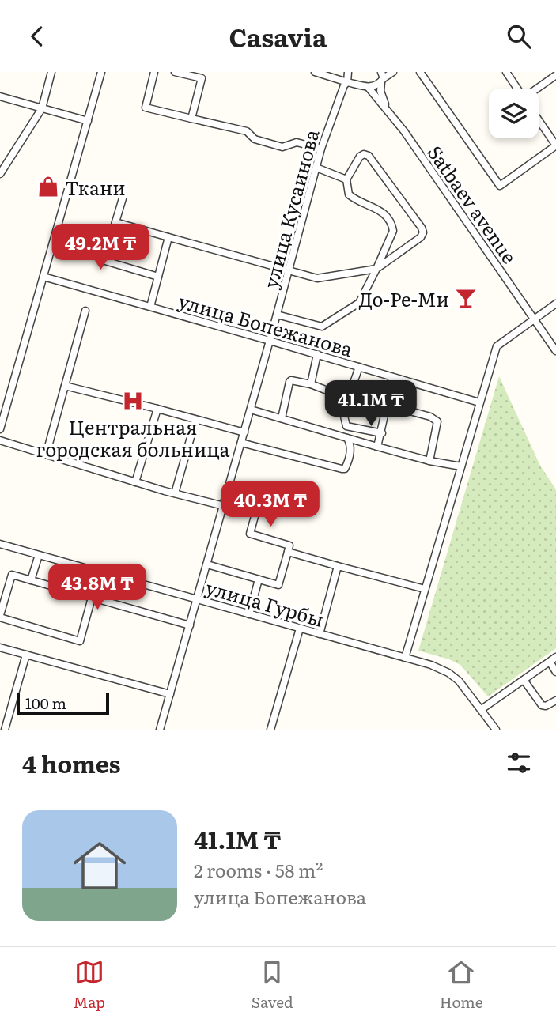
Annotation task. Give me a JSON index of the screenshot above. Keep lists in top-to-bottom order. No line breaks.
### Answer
{"streets":{"street":["Satbaev avenue","улица Кусаинова","улица Бопежанова","улица Гурбы"]},"crossings":[["улица Кусаинова","улица Бопежанова"],["улица Кусаинова","улица Гурбы"]],"places":{"shop":["Ткани"],"bar":["До-Ре-Ми"],"hospital":["Центральная городская больница"]},"scale_bar":"100 m","page":{"header":"Casavia","price":["49.2M ₸","41.1M ₸","40.3M ₸","43.8M ₸"],"scale":"100 m","heading":"4 homes","list":[{"name":"41.1M ₸","note":"2 rooms · 58 m² · улица Бопежанова"}],"tabs":["Map","Saved","Home"]}}
